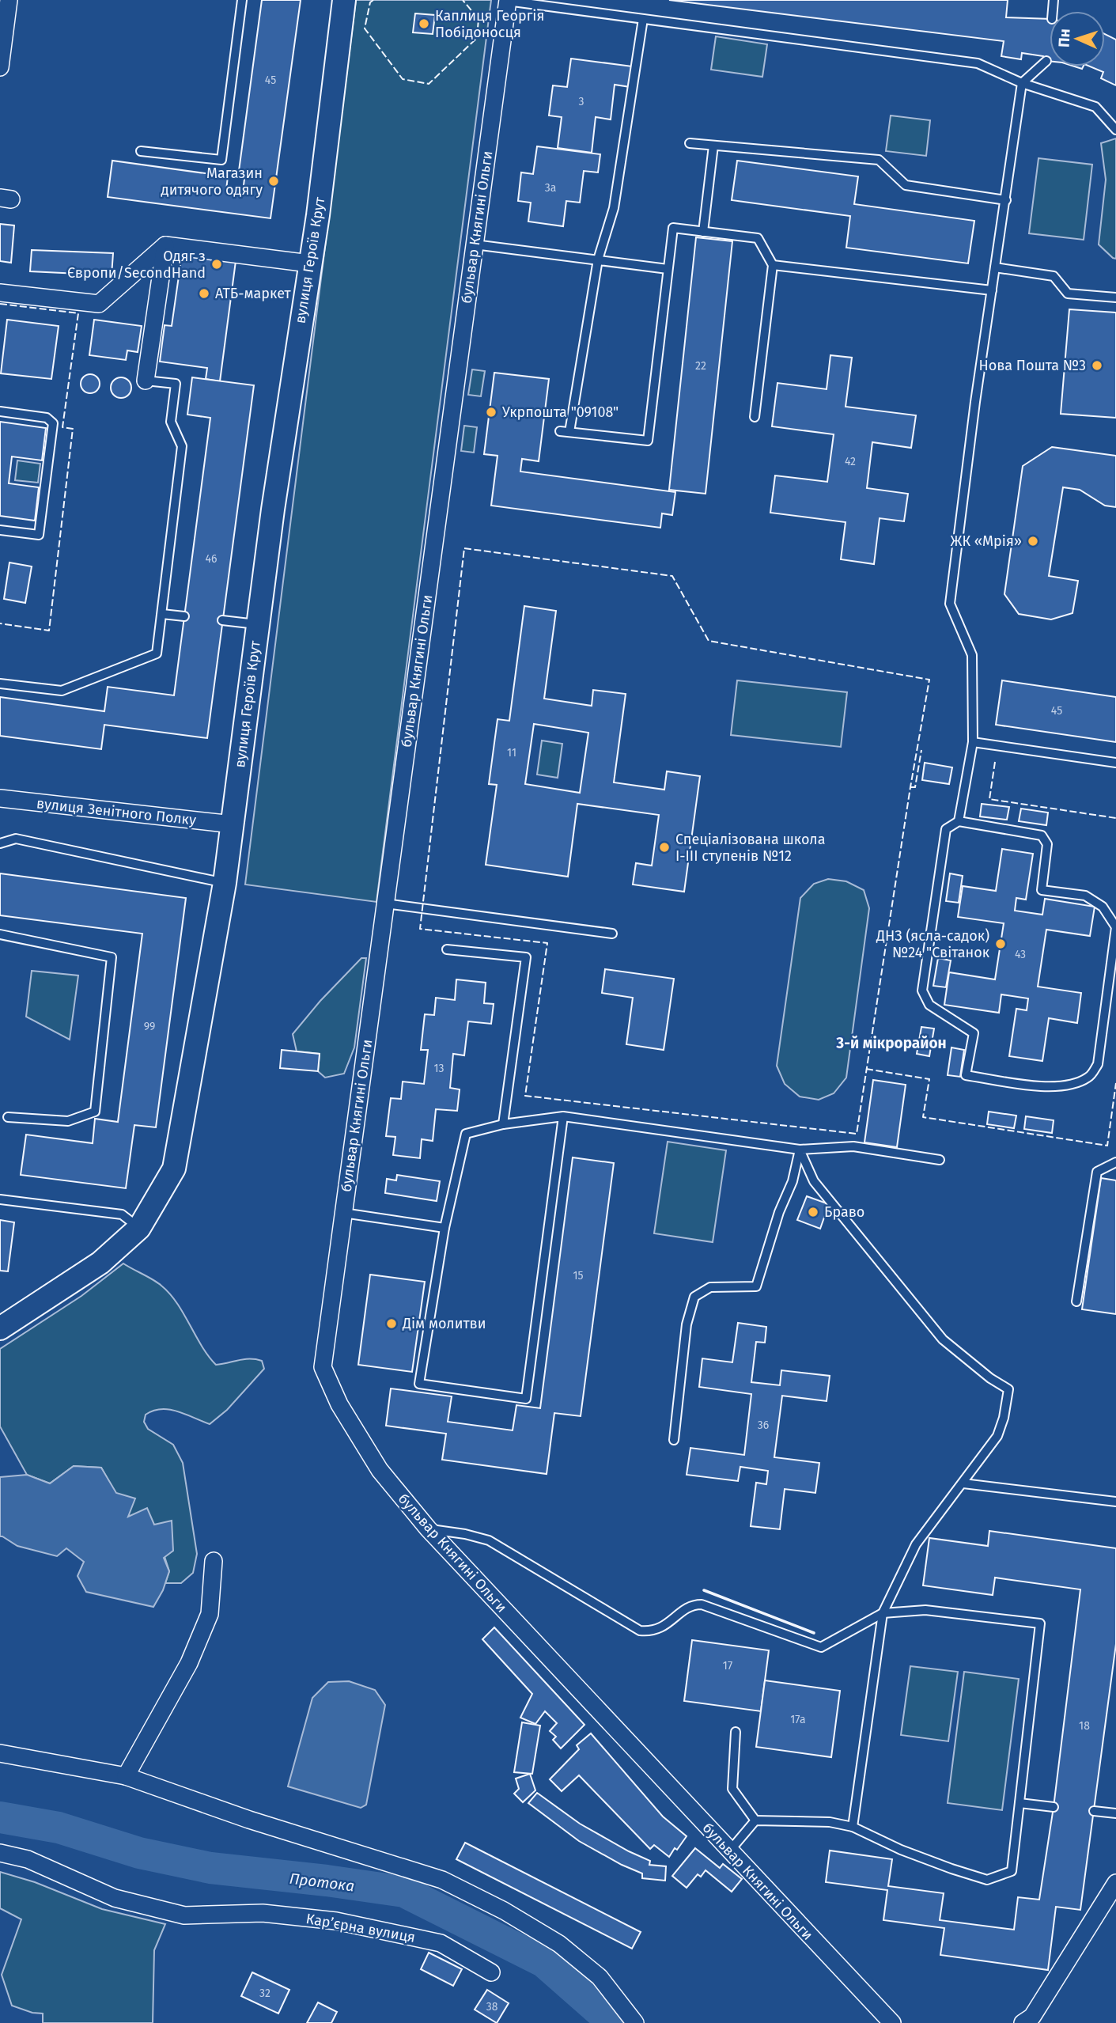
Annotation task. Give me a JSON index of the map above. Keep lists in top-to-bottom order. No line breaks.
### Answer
{"streets":{"street":["бульвар Княгині Ольги","вулиця Героїв Крут","вулиця Зенітного Полку","Карʼєрна вулиця"]},"crossings":[["вулиця Героїв Крут","вулиця Зенітного Полку"]],"districts":["3-й мікрорайон"],"water":["Протока"],"places":["Каплиця Георгія Побідоносця","Магазин дитячого одягу","Одяг з Європи/SecondHand","АТБ-маркет","Нова Пошта №3","Укрпошта \"09108\"","ЖК «Мрія»","Спеціалізована школа І-ІІІ ступенів №12","ДНЗ (ясла-садок) №24 \"Світанок","Браво","Дім молитви"],"house_numbers":["45","3","3а","22","42","46","45","11","43","99","13","15","36","17","17а","18","32","38"],"north":"left"}
